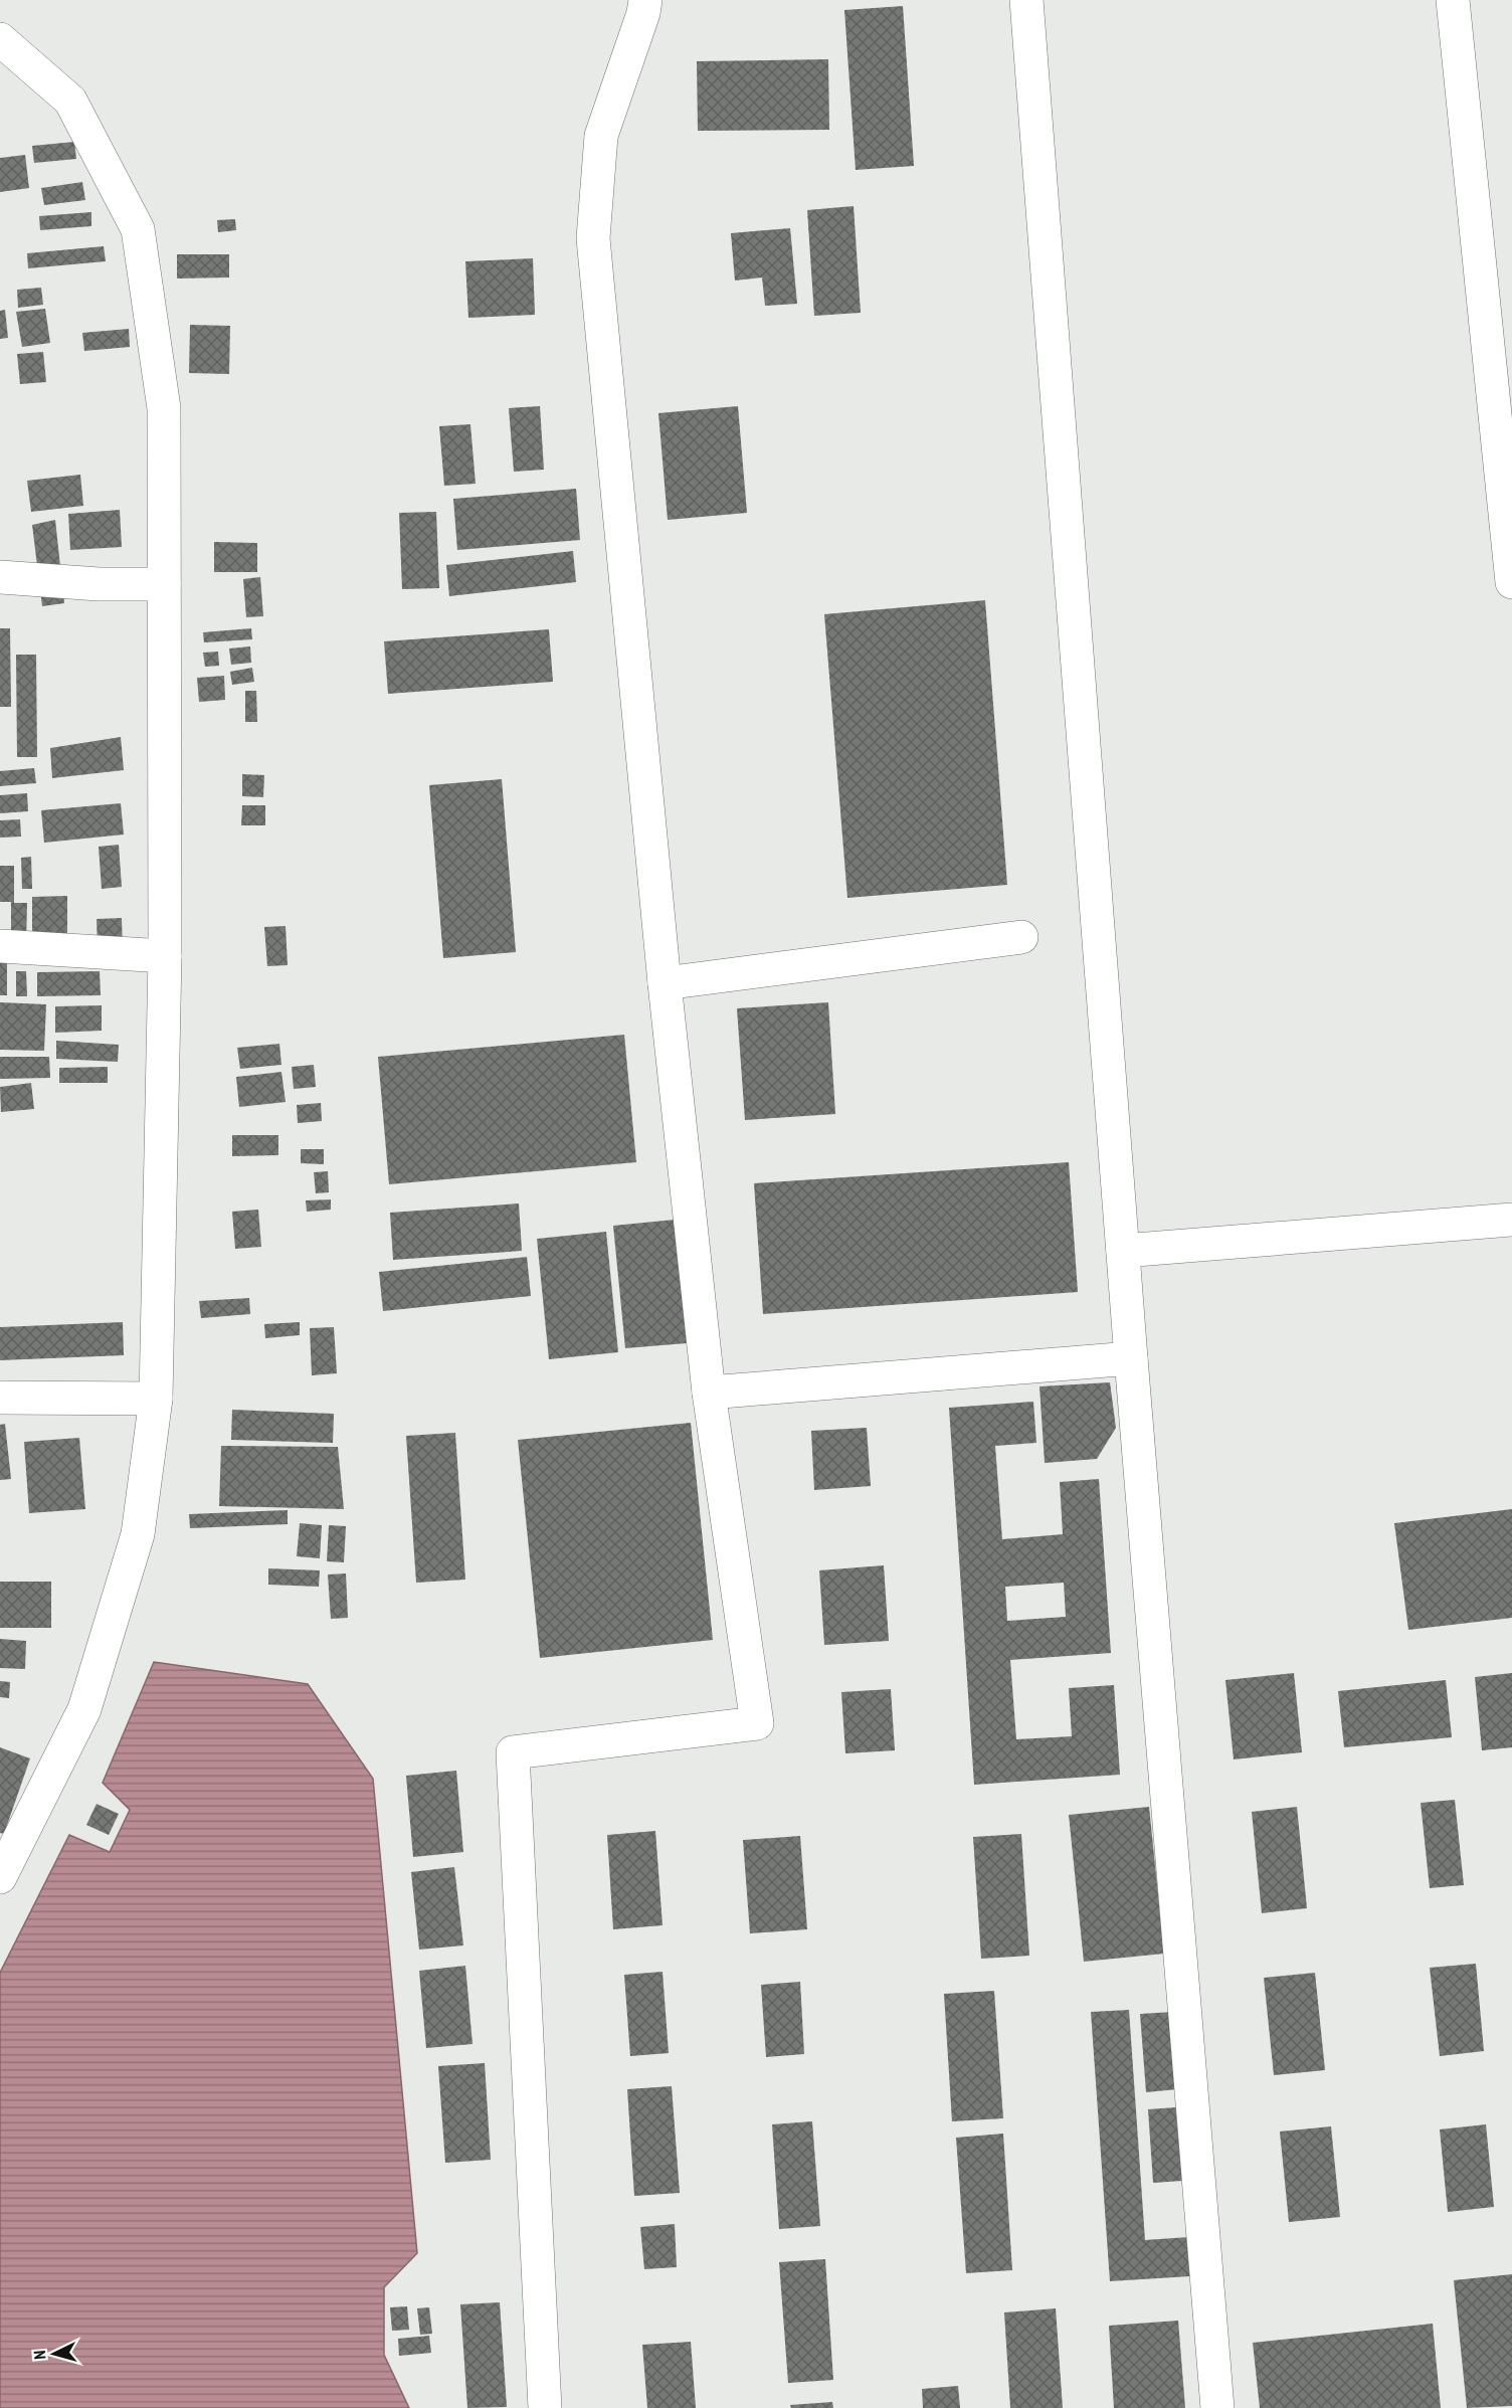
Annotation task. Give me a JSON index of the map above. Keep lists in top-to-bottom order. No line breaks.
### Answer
{"north":"left"}
